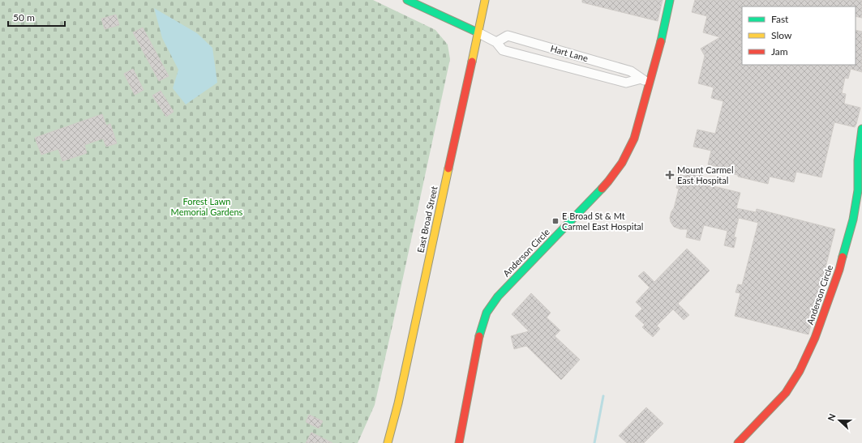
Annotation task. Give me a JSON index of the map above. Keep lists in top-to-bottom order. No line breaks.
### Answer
{"streets":{"main road":["East Broad Street","Anderson Circle"],"street":["Hart Lane"]},"crossings":[["Hart Lane","East Broad Street"],["Hart Lane","Anderson Circle"]],"parks":["Forest Lawn Memorial Gardens"],"places":{"health":["Mount Carmel East Hospital"],"transit":["E Broad St & Mt Carmel East Hospital"]},"legend":["Fast","Slow","Jam"],"scale_bar":"50 m","north":"left"}
